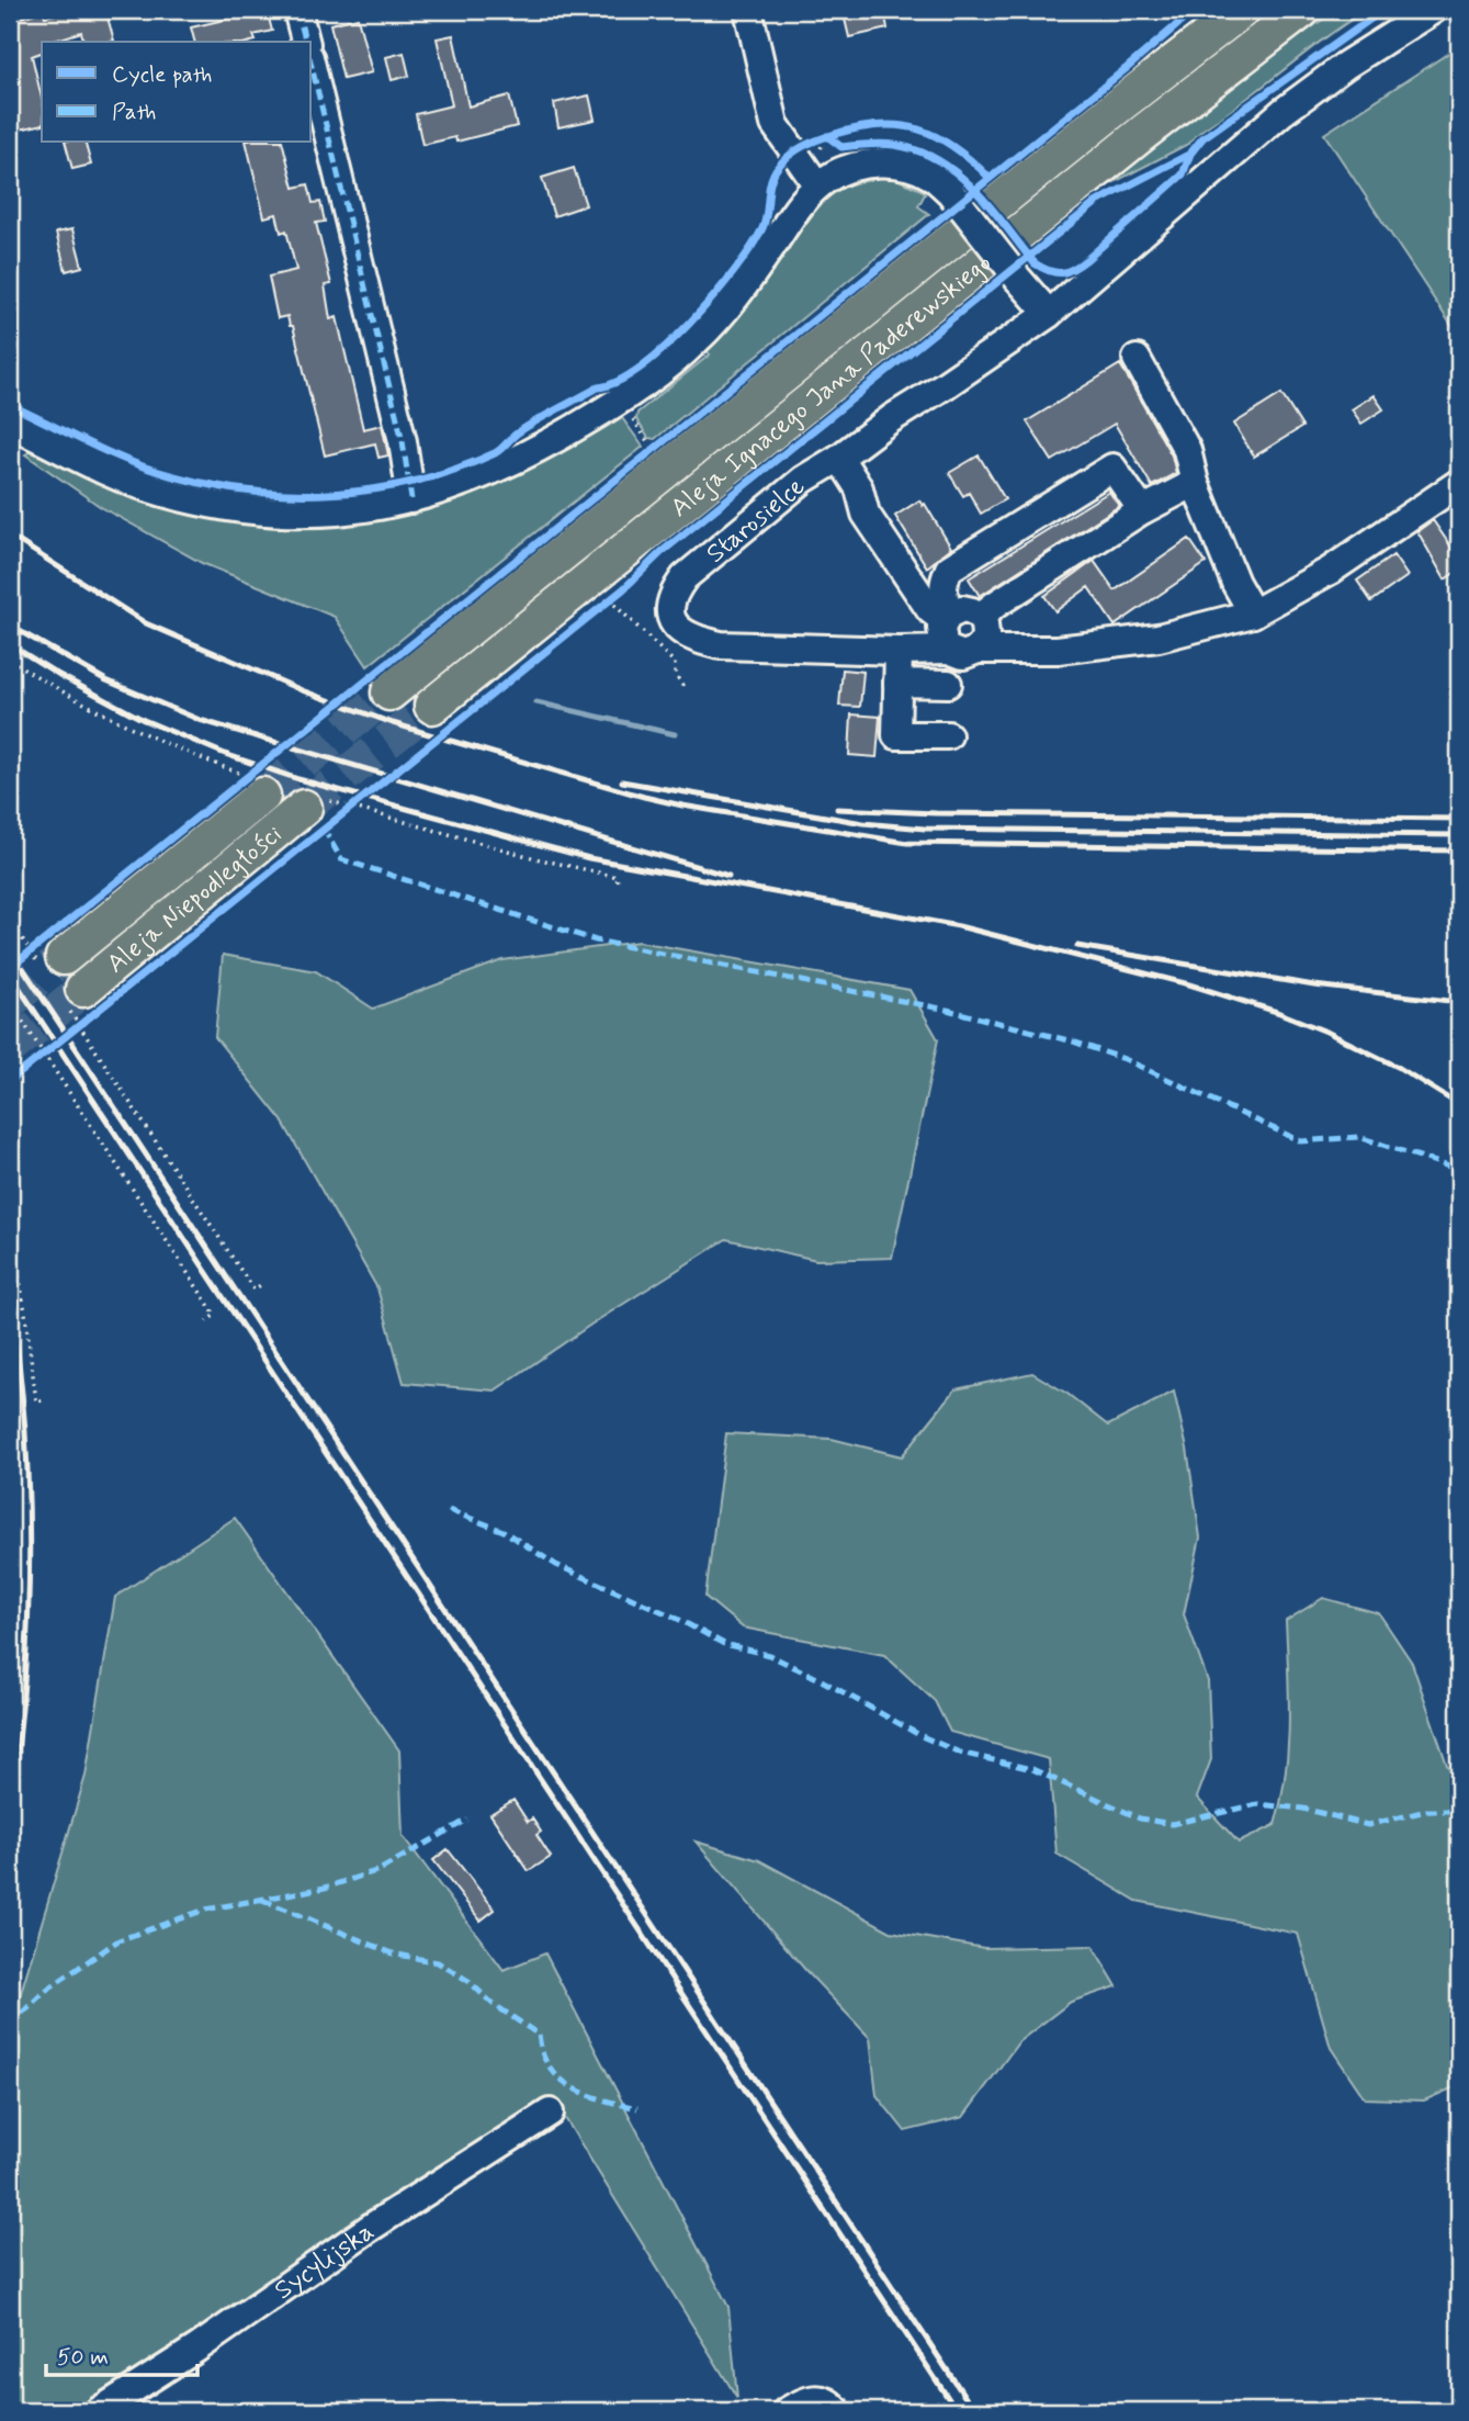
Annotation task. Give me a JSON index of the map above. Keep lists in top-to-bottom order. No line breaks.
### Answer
{"streets":{"main road":["Aleja Ignacego Jana Paderewskiego","Aleja Niepodległości"],"street":["Starosielce","Sycylijska"]},"legend":["Cycle path","Path"],"scale_bar":"50 m"}
